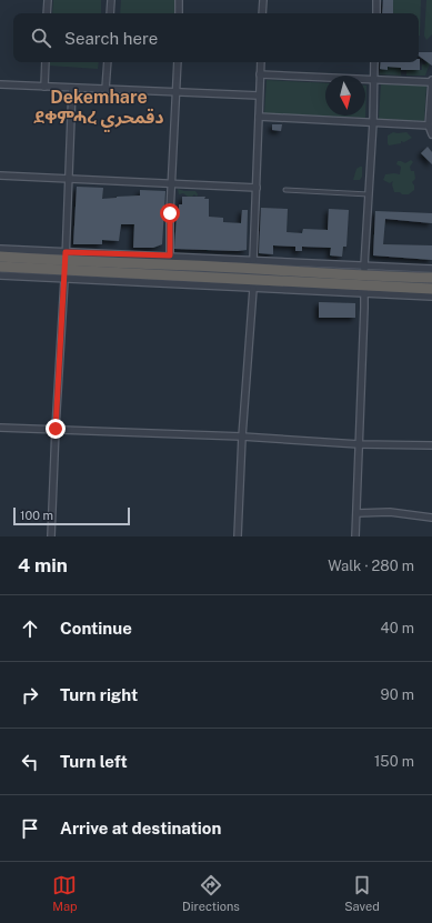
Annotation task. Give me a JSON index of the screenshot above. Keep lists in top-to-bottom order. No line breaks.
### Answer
{"districts":["Dekemhare ደቀምሓረ دقمحري"],"scale_bar":"100 m","north":"bottom","page":{"search":"Search here","scale":"100 m","heading":["4 min","Walk · 280 m"],"list":[["Continue","40 m"],["Turn right","90 m"],["Turn left","150 m"],"Arrive at destination"],"nav":["Map","Directions","Saved"]}}
